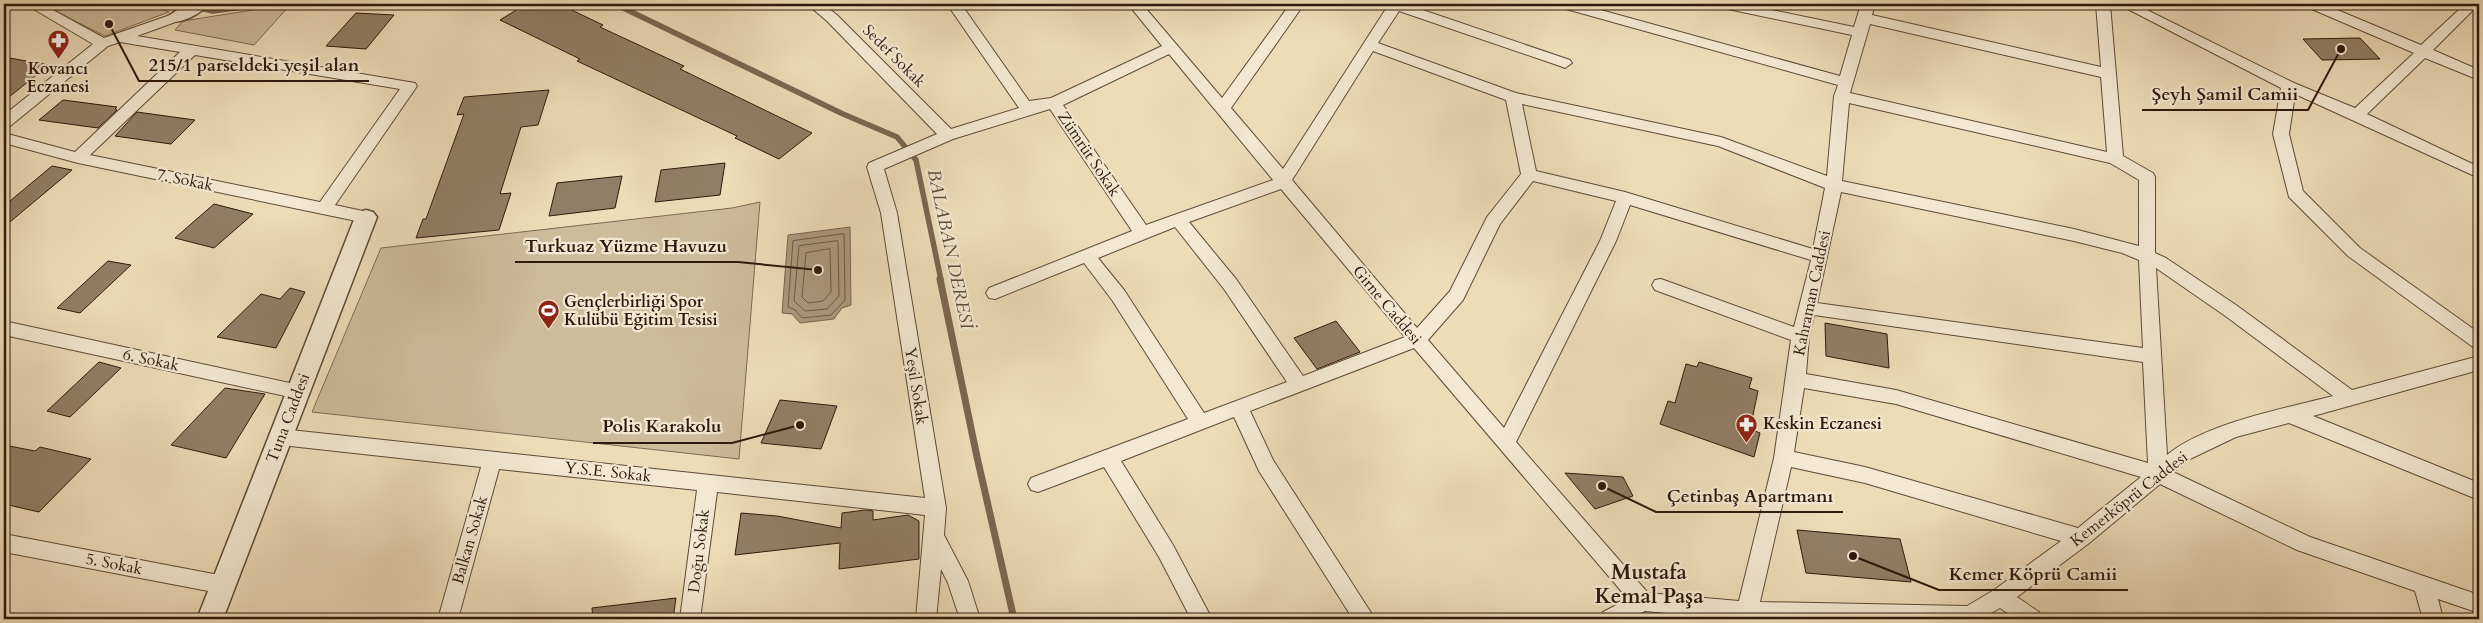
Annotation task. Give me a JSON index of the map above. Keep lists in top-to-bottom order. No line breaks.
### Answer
{"streets":{"street":["Sedef Sokak","Zümrüt Sokak","7. Sokak","Kahraman Caddesi","Girne Caddesi","6. Sokak","Yeşil Sokak","Tuna Caddesi","Y.S.E. Sokak","Kemerköprü Caddesi","Balkan Sokak","Doğu Sokak","5. Sokak"]},"crossings":[["Sedef Sokak","Yeşil Sokak"],["7. Sokak","Tuna Caddesi"],["Kahraman Caddesi","Kemerköprü Caddesi"],["Girne Caddesi","Kemerköprü Caddesi"],["6. Sokak","Tuna Caddesi"],["Yeşil Sokak","Y.S.E. Sokak"],["Tuna Caddesi","Y.S.E. Sokak"],["Tuna Caddesi","5. Sokak"],["Y.S.E. Sokak","Balkan Sokak"],["Y.S.E. Sokak","Doğu Sokak"]],"districts":["Mustafa Kemal Paşa"],"water":["BALABAN DERESİ"],"places":{"other":["215/1 parseldeki yeşil alan","Şeyh Şamil Camii","Turkuaz Yüzme Havuzu","Polis Karakolu","Çetinbaş Apartmanı","Kemer Köprü Camii"],"pharmacy":["Kovancı Eczanesi","Keskin Eczanesi"],"sports":["Gençlerbirliği Spor Kulübü Eğitim Tesisi"]}}
